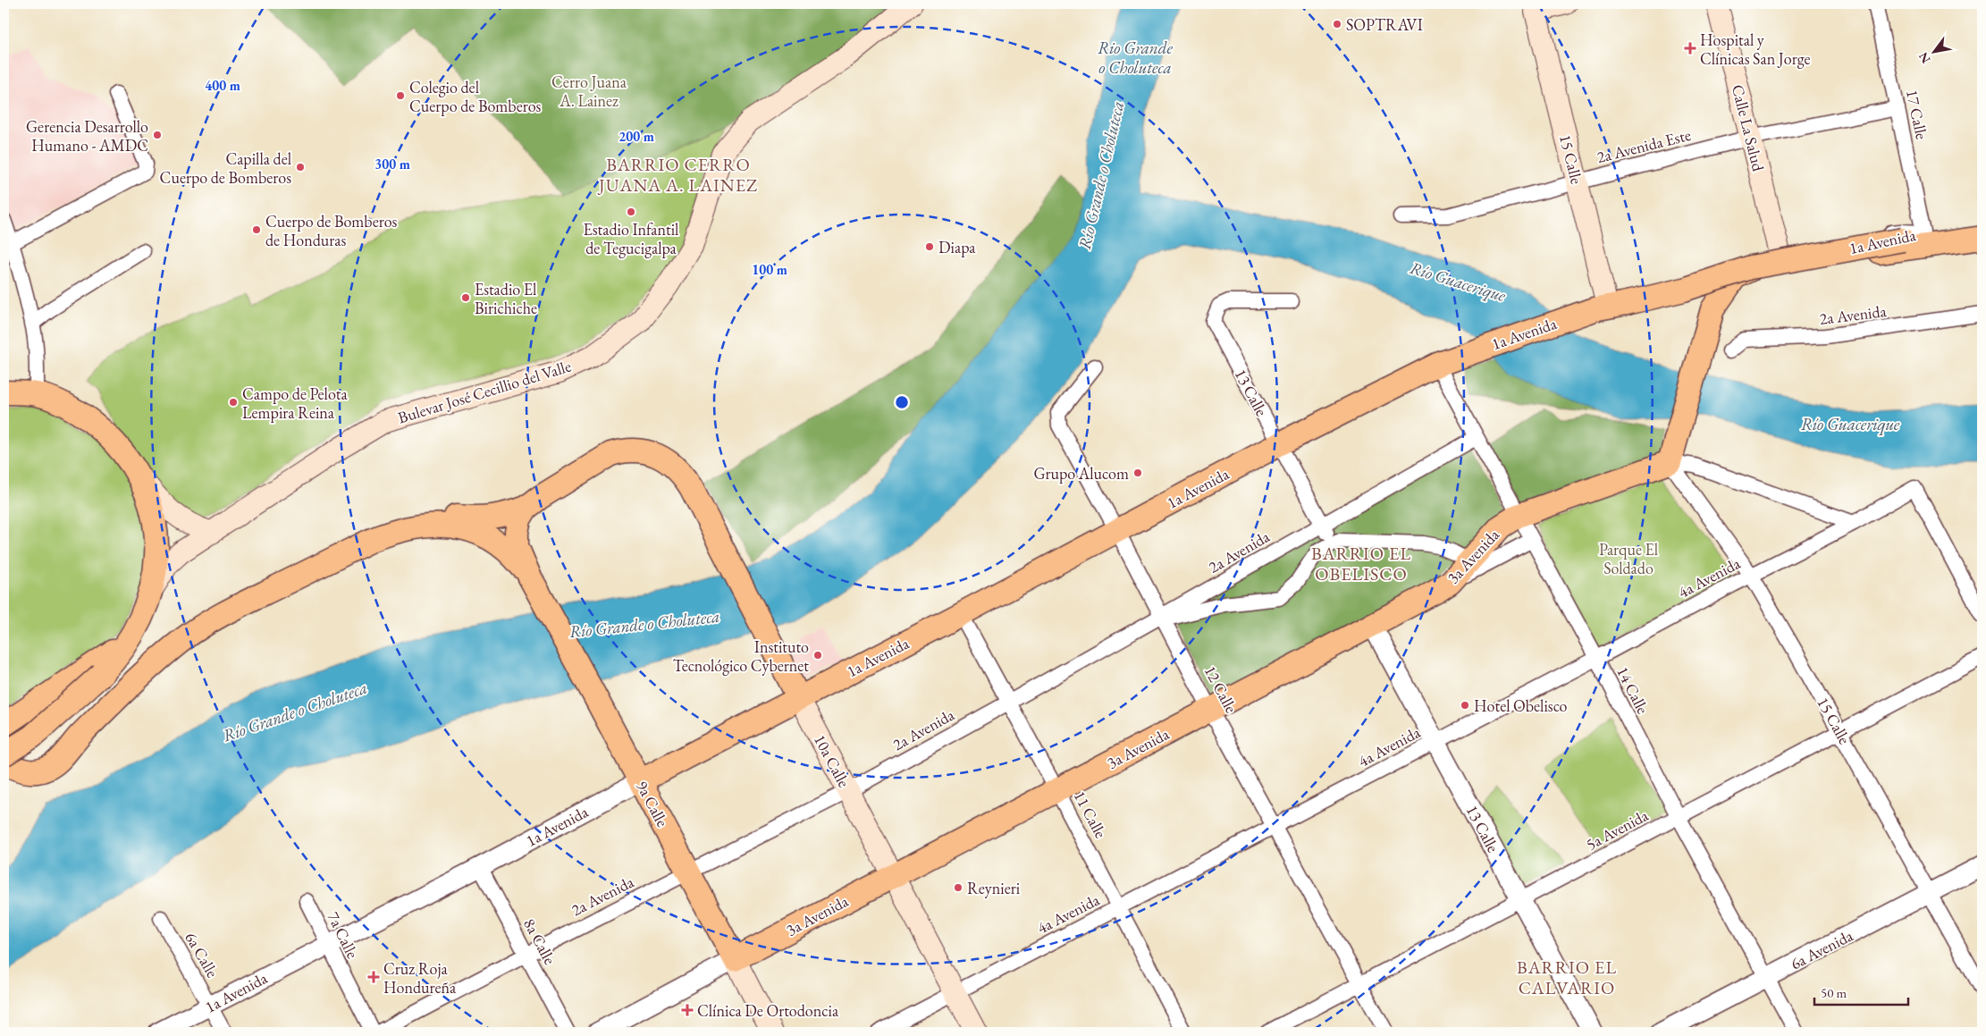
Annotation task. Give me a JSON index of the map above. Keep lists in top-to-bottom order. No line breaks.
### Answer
{"streets":{"main road":["Calle La Salud","15 Calle","1a Avenida","Bulevar José Cecillio del Valle","3a Avenida","10a Calle","9a Calle"],"street":["17 Calle","2a Avenida Este","2a Avenida","13 Calle","4a Avenida","12 Calle","14 Calle","11 Calle","5a Avenida","7a Calle","8a Calle","6a Avenida","6a Calle"]},"crossings":[["17 Calle","2a Avenida Este"],["17 Calle","1a Avenida"],["Calle La Salud","2a Avenida Este"],["Calle La Salud","1a Avenida"],["2a Avenida Este","15 Calle"],["15 Calle","1a Avenida"],["15 Calle","3a Avenida"],["15 Calle","4a Avenida"],["15 Calle","5a Avenida"],["15 Calle","6a Avenida"],["1a Avenida","13 Calle"],["1a Avenida","12 Calle"],["1a Avenida","14 Calle"],["1a Avenida","10a Calle"],["1a Avenida","9a Calle"],["1a Avenida","11 Calle"],["1a Avenida","7a Calle"],["1a Avenida","8a Calle"],["1a Avenida","6a Calle"],["2a Avenida","13 Calle"],["2a Avenida","12 Calle"],["2a Avenida","14 Calle"],["2a Avenida","10a Calle"],["2a Avenida","9a Calle"],["2a Avenida","11 Calle"],["2a Avenida","8a Calle"],["13 Calle","3a Avenida"],["13 Calle","4a Avenida"],["13 Calle","5a Avenida"],["3a Avenida","4a Avenida"],["3a Avenida","12 Calle"],["3a Avenida","14 Calle"],["3a Avenida","10a Calle"],["3a Avenida","9a Calle"],["3a Avenida","11 Calle"],["4a Avenida","12 Calle"],["4a Avenida","14 Calle"],["4a Avenida","10a Calle"],["4a Avenida","11 Calle"],["12 Calle","5a Avenida"],["14 Calle","5a Avenida"],["14 Calle","6a Avenida"]],"districts":["BARRIO CERRO JUANA A. LAINEZ","BARRIO EL OBELISCO","BARRIO EL CALVARIO"],"water":["Rio Grande o Choluteca","Río Grande o Choluteca","Río Guacerique"],"parks":["Cerro Juana A. Lainez","Parque El Soldado"],"places":{"other":["SOPTRAVI","Colegio del Cuerpo de Bomberos","Gerencia Desarrollo Humano - AMDC","Capilla del Cuerpo de Bomberos","Estadio Infantil de Tegucigalpa","Cuerpo de Bomberos de Honduras","Diapa","Estadio El Birichiche","Campo de Pelota Lempira Reina","Grupo Alucom","Instituto Tecnológico Cybernet","Hotel Obelisco","Reynieri"],"health":["Hospital y Clínicas San Jorge","Cruz Roja Hondureña","Clínica De Ortodoncia"]},"scale_bar":"50 m","north":"bottom left","rings":["400 m","200 m","300 m","100 m"]}
